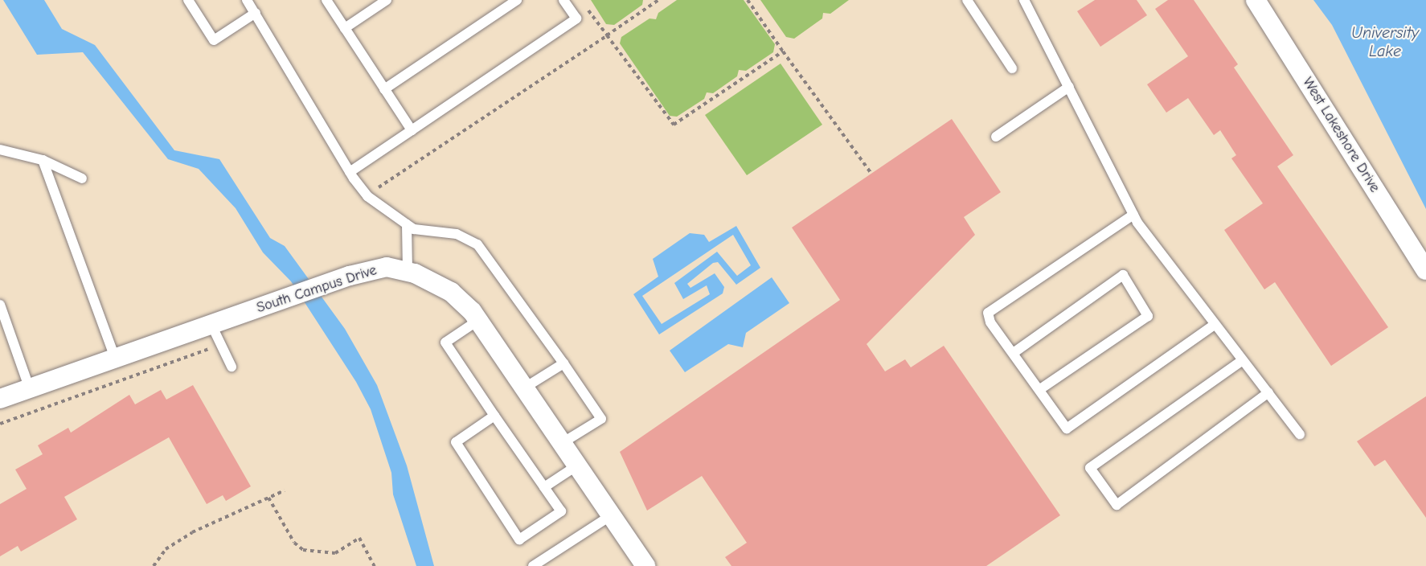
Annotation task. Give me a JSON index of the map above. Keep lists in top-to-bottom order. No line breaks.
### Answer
{"streets":{"street":["West Lakeshore Drive","South Campus Drive"]},"water":["University Lake"]}
